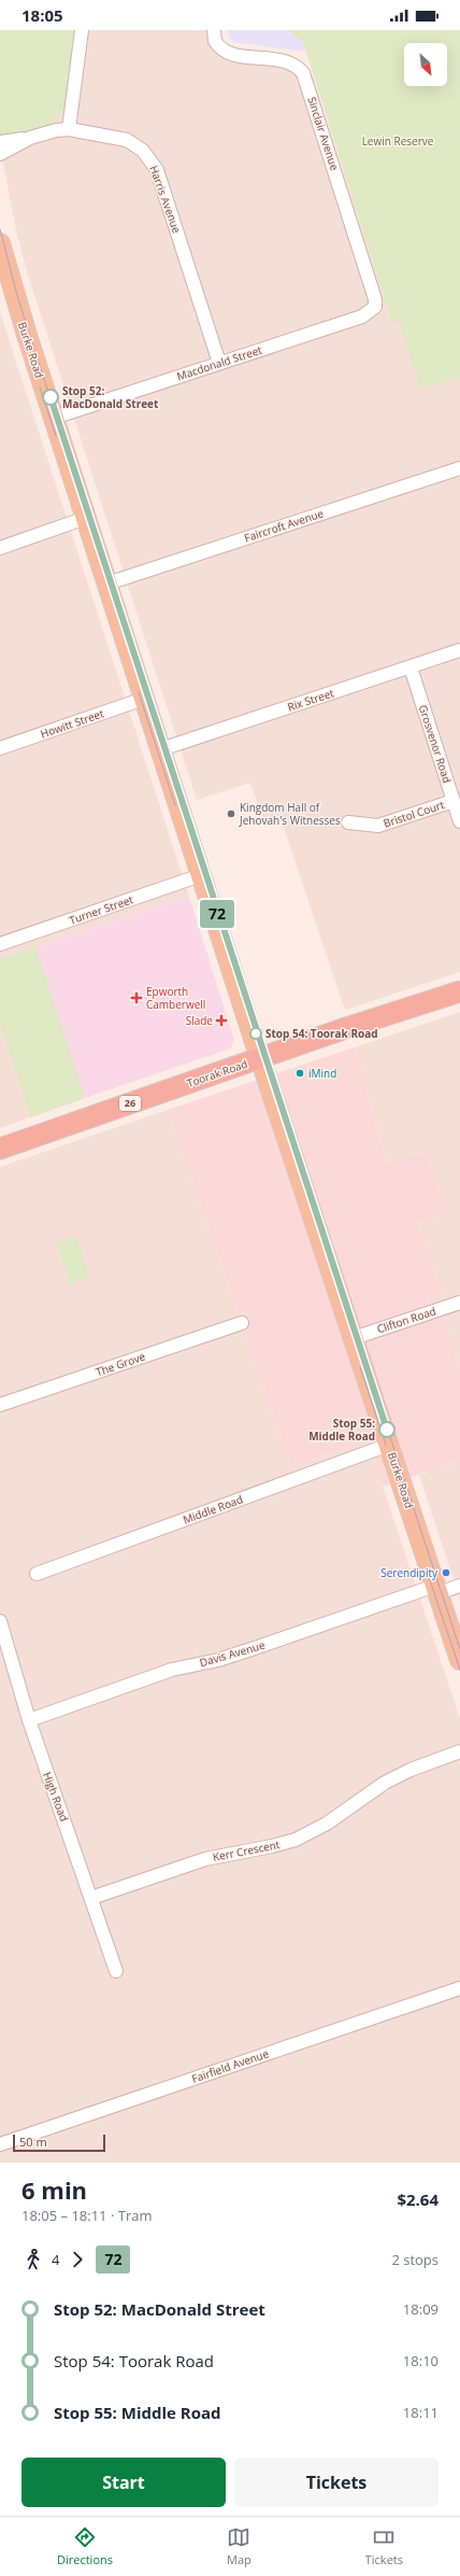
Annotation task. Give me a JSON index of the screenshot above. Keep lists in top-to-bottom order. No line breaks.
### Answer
{"streets":{"highway":["Toorak Road","26"],"main road":["Burke Road"],"street":["Sinclair Avenue","Harris Avenue","Macdonald Street","Faircroft Avenue","Rix Street","Howitt Street","Grosvenor Road","Bristol Court","Turner Street","Clifton Road","The Grove","Middle Road","Davis Avenue","High Road","Kerr Crescent","Fairfield Avenue"]},"crossings":[["Sinclair Avenue","Macdonald Street"],["Harris Avenue","Macdonald Street"],["Burke Road","Macdonald Street"],["Burke Road","Faircroft Avenue"],["Burke Road","Rix Street"],["Burke Road","Howitt Street"],["Burke Road","Turner Street"],["Burke Road","Toorak Road"],["Burke Road","Clifton Road"],["Burke Road","Middle Road"],["Burke Road","Davis Avenue"],["Rix Street","Grosvenor Road"],["Grosvenor Road","Bristol Court"],["Davis Avenue","High Road"],["High Road","Kerr Crescent"]],"parks":["Lewin Reserve"],"places":{"other":["Stop 52: MacDonald Street","Kingdom Hall of Jehovah's Witnesses","Stop 54: Toorak Road","iMind","Stop 55: Middle Road","Serendipity"],"health":["Epworth Camberwell","Slade"]},"lines":["tram line 72"],"scale_bar":"50 m","north":"bottom right","page":{"status":"18:05","on_map":"72","scale":"50 m","heading":["6 min","18:05 – 18:11 · Tram","$2.64"],"legs":["4","72","2 stops"],"list":[{"name":"Stop 52: MacDonald Street","value":"18:09"},{"name":"Stop 54: Toorak Road","value":"18:10"},{"name":"Stop 55: Middle Road","value":"18:11"}],"buttons":["Start","Tickets"],"tabs":["Directions","Map","Tickets"]}}
